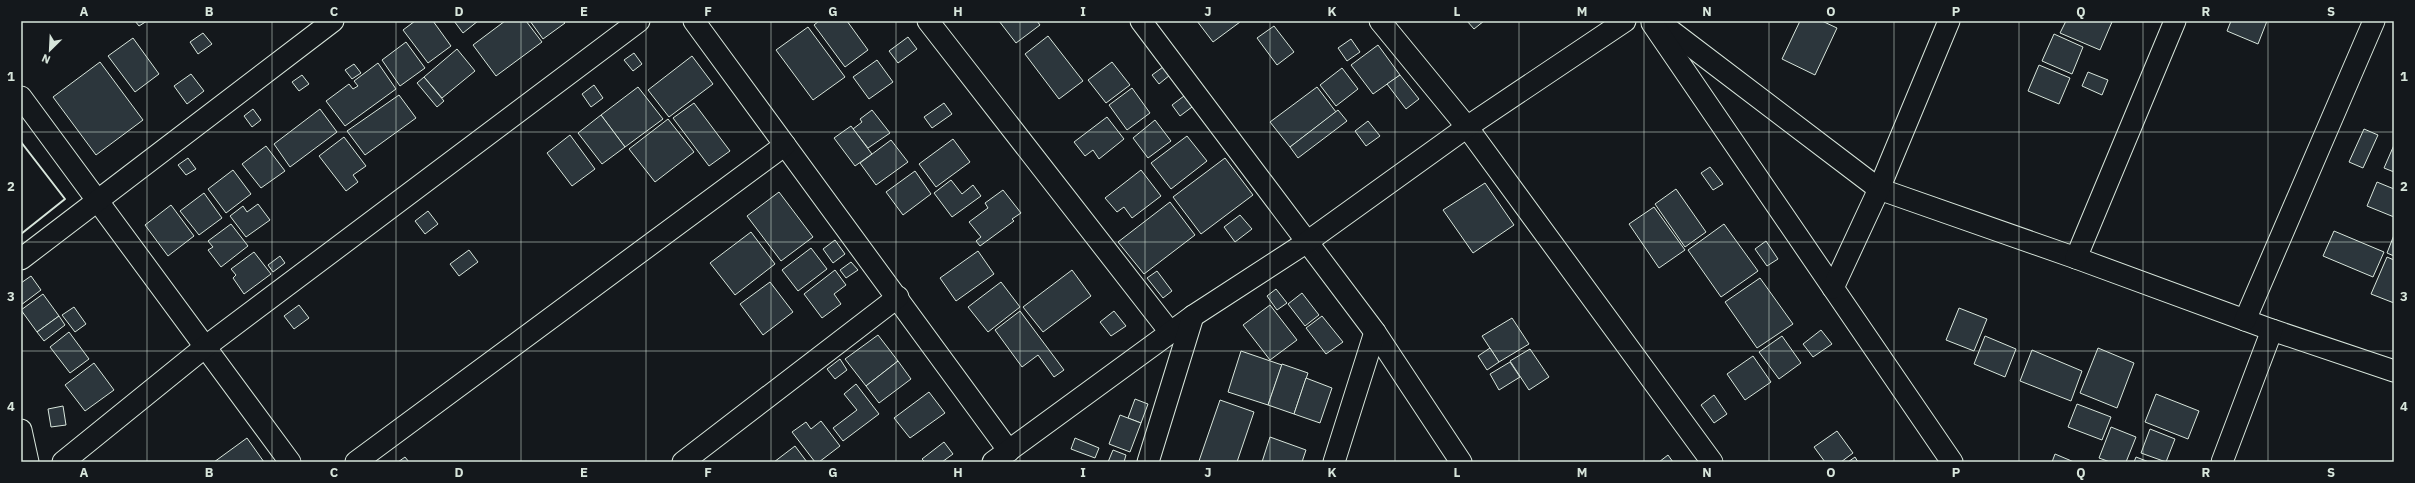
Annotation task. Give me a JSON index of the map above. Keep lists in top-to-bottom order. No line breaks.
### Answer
{"north":"bottom left","grid":{"columns":["A","B","C","D","E","F","G","H","I","J","K","L","M","N","O","P","Q","R","S"],"rows":["1","2","3","4"]}}
